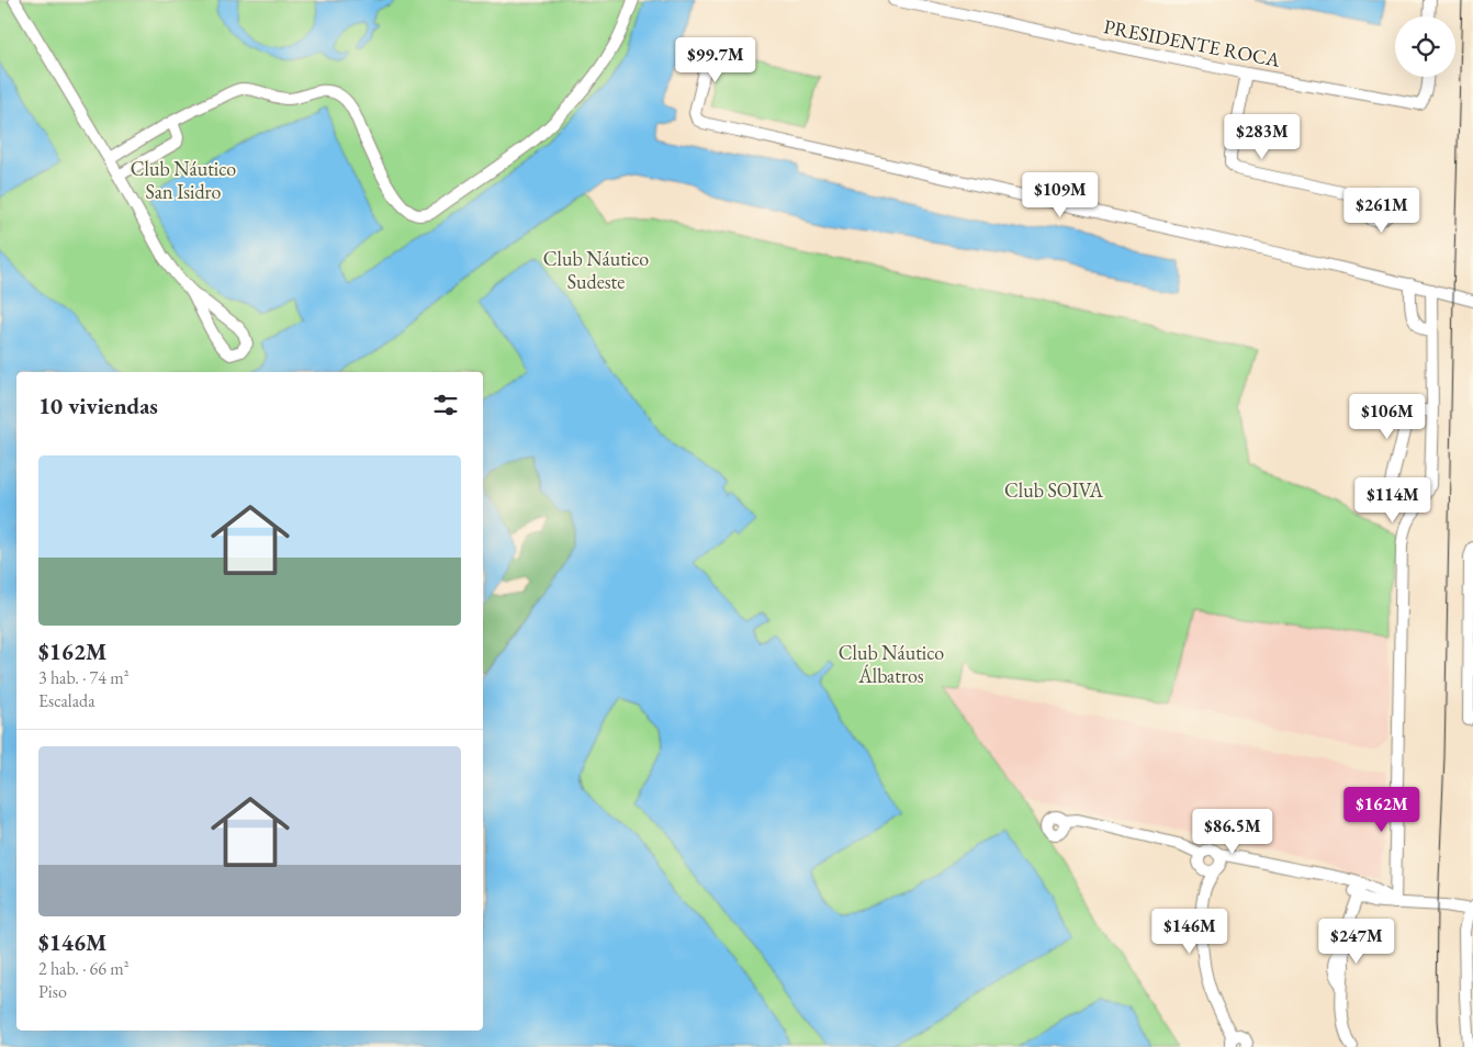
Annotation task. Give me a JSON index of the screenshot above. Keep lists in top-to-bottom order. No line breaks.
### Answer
{"streets":{"street":["PRESIDENTE ROCA"]},"parks":["Club Náutico San Isidro","Club Náutico Sudeste","Club SOIVA","Club Náutico Álbatros"],"page":{"price":["$99.7M","$283M","$109M","$261M","$106M","$114M","$162M","$86.5M","$146M","$247M"],"heading":"10 viviendas","list":[{"name":"$162M","note":"3 hab. · 74 m² · Escalada"},{"name":"$146M","note":"2 hab. · 66 m² · Piso"}]}}
